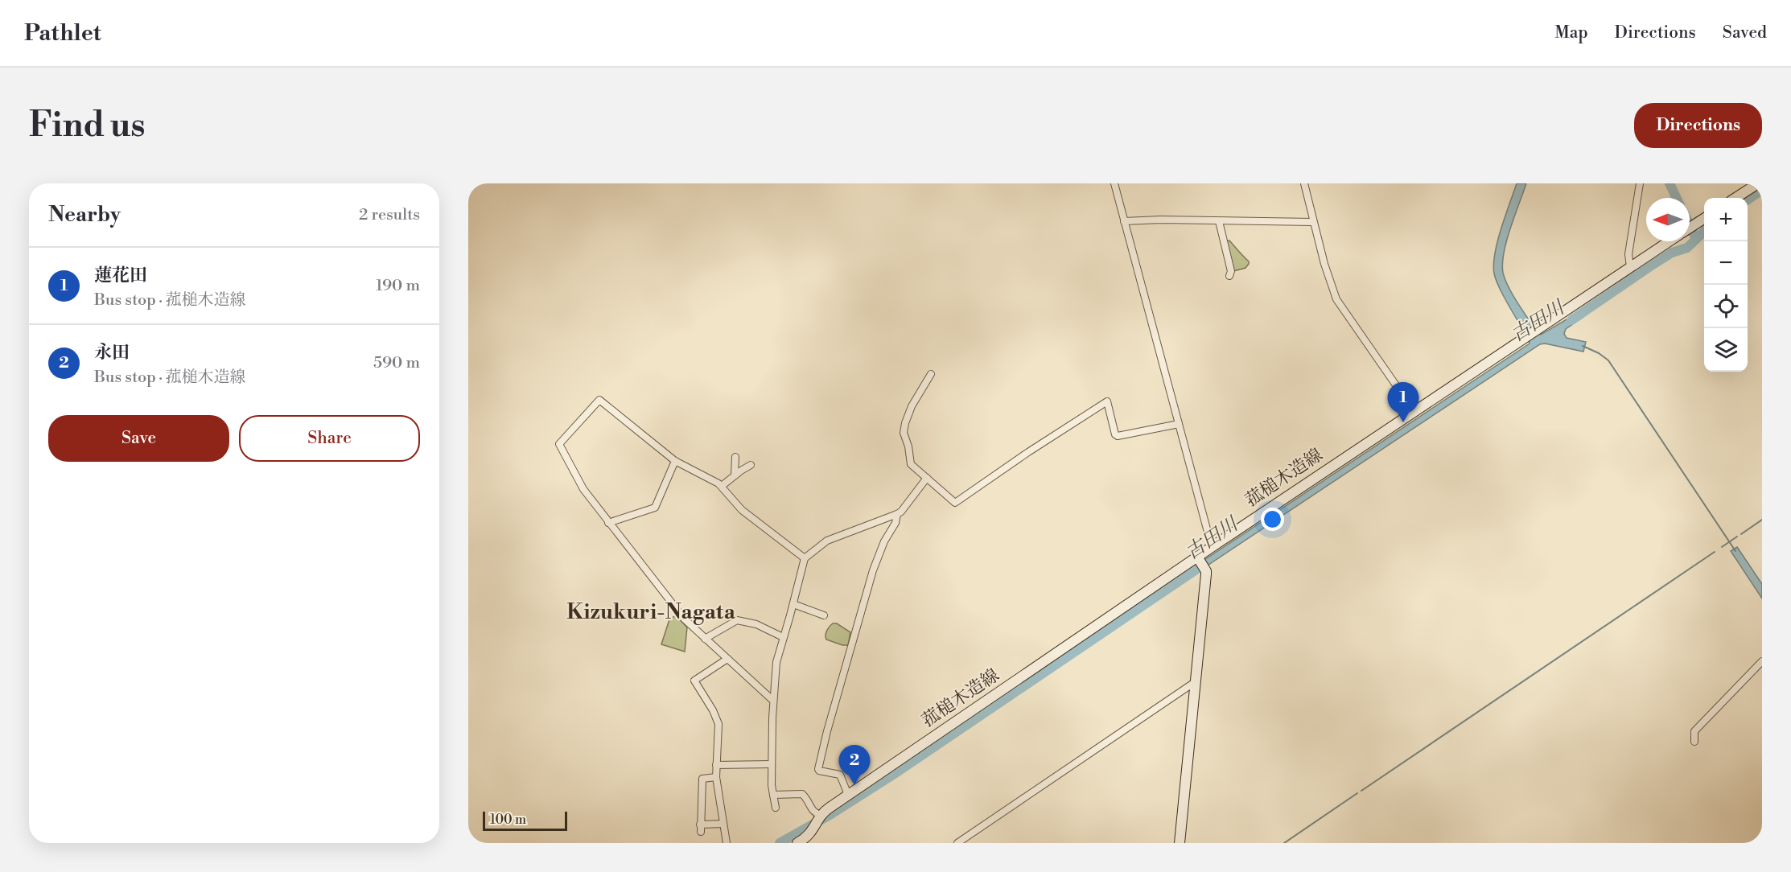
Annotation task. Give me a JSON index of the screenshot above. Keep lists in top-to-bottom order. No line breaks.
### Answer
{"streets":{"main road":["菰槌木造線"]},"districts":["Kizukuri-Nagata"],"water":["古田川"],"scale_bar":"100 m","north":"left","page":{"header":"Pathlet","nav":["Map","Directions","Saved"],"buttons":["Directions",["Save","Share"]],"title":"Find us","heading":["Nearby","2 results"],"map_buttons":["+","−"],"list":[{"mark":"1","name":"蓮花田","note":"Bus stop · 菰槌木造線","value":"190 m"},{"mark":"2","name":"永田","note":"Bus stop · 菰槌木造線","value":"590 m"}],"pins":["1","2"],"scale":"100 m"}}
